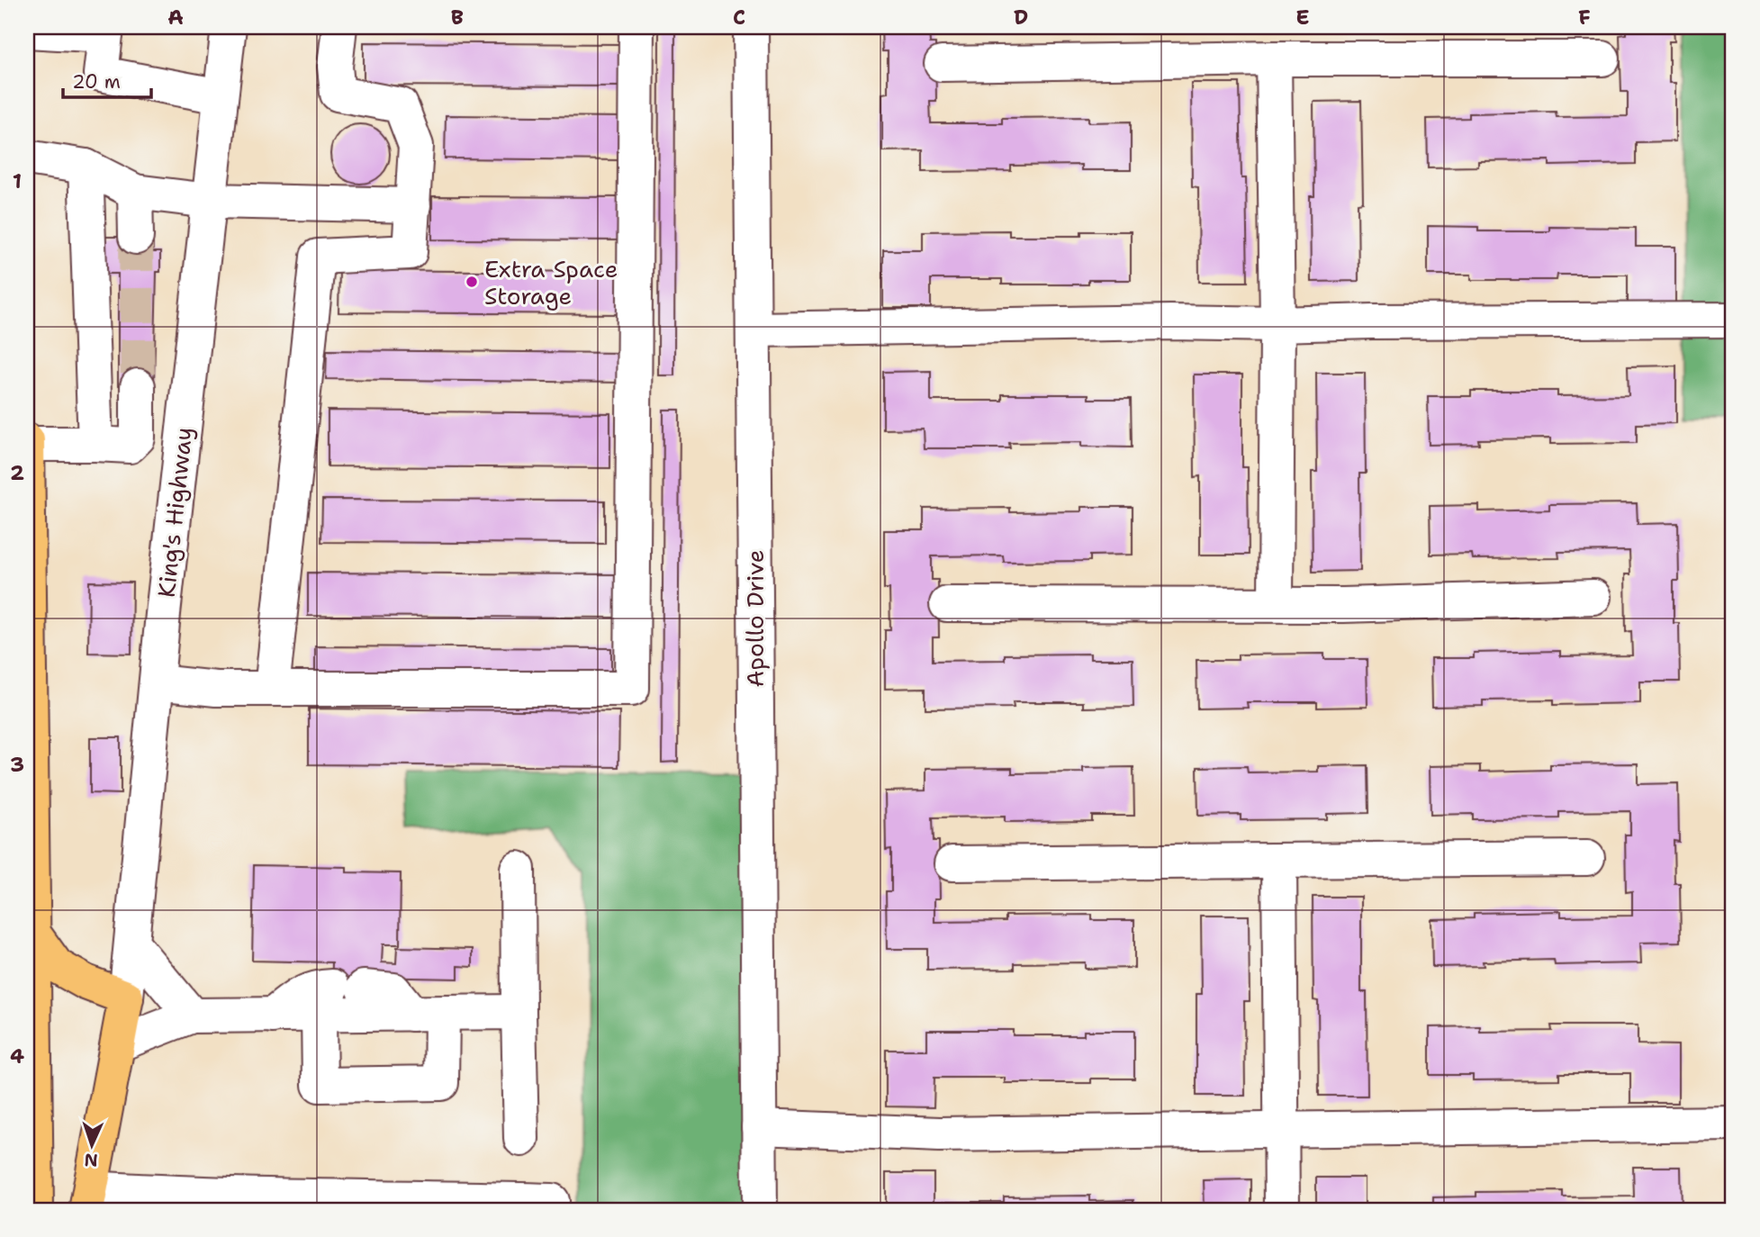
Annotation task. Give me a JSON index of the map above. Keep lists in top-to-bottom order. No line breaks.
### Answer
{"streets":{"street":["King's Highway","Apollo Drive"]},"places":["Extra Space Storage"],"scale_bar":"20 m","north":"bottom","grid":{"columns":["A","B","C","D","E","F"],"rows":["1","2","3","4"]}}
